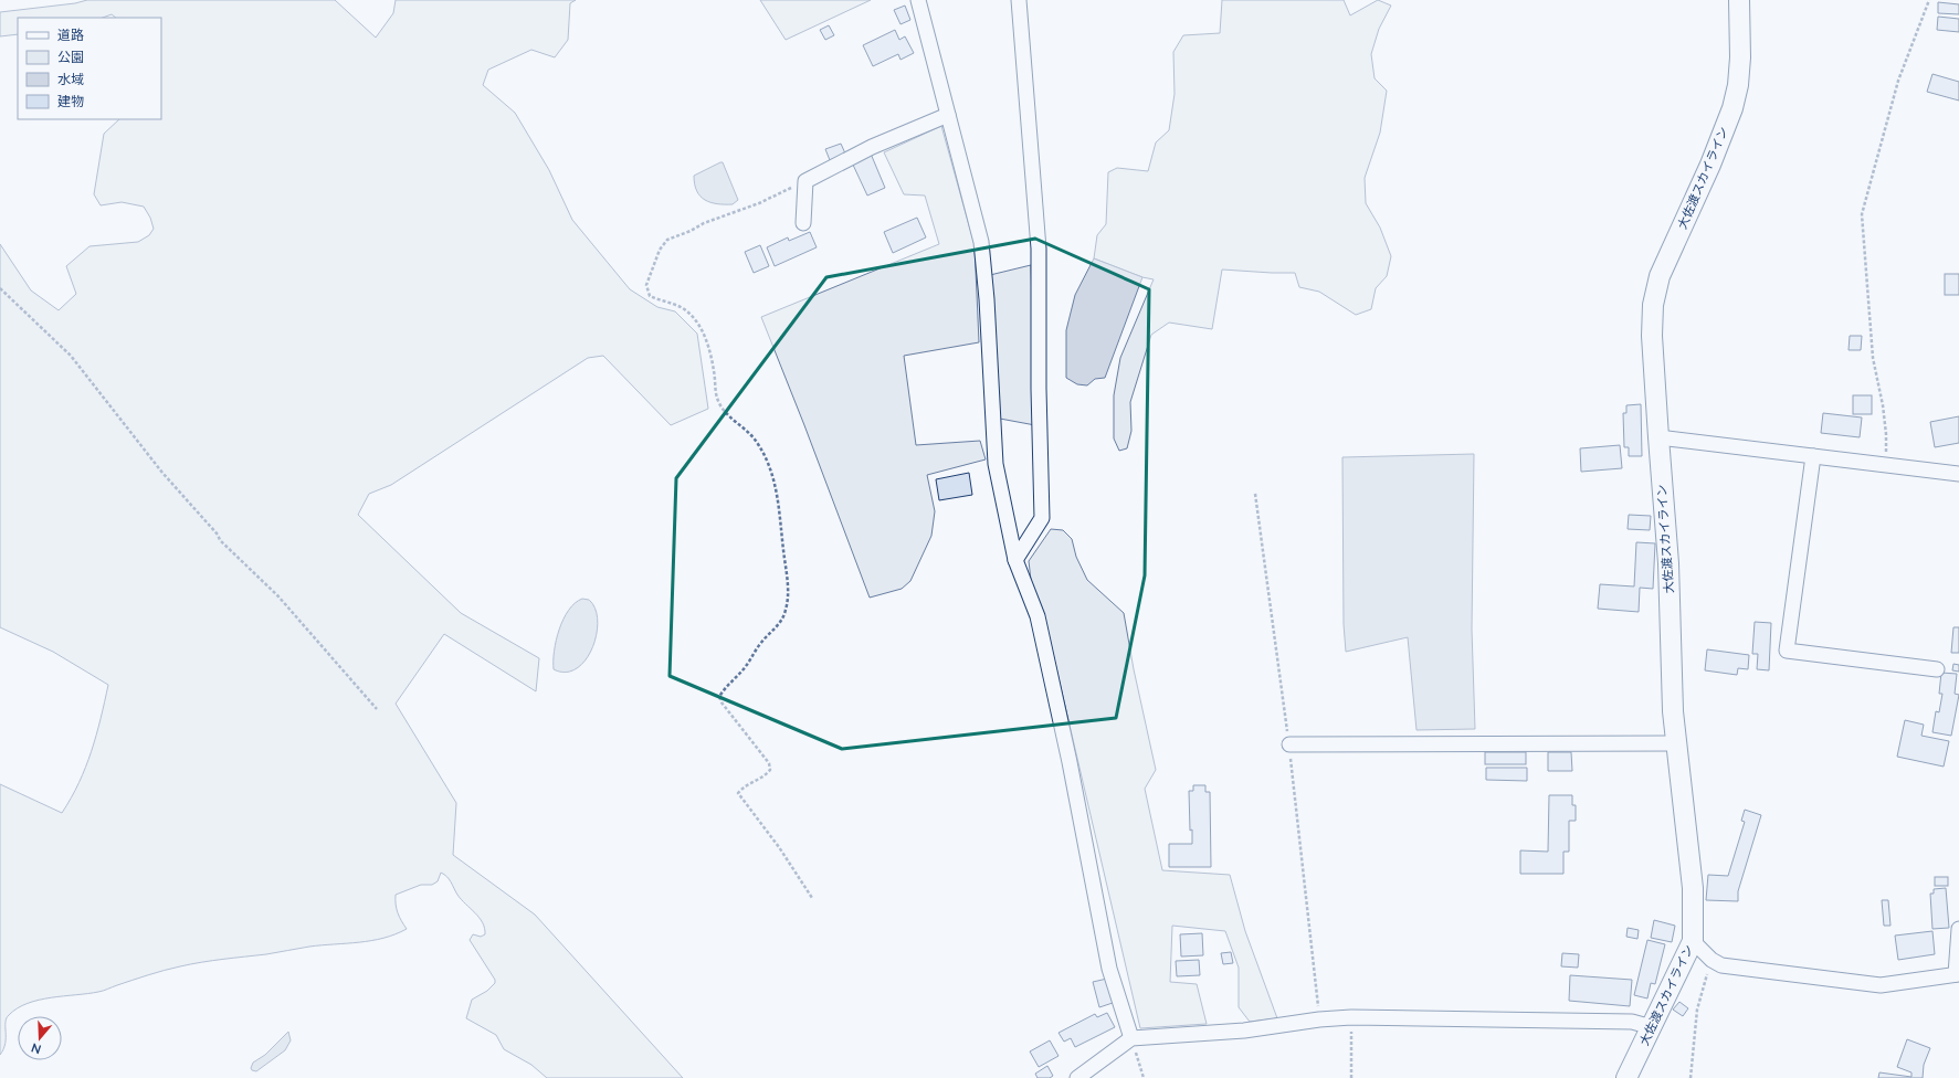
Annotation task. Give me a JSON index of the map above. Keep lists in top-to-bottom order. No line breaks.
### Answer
{"streets":{"street":["大佐渡スカイライン"]},"legend":["道路","公園","水域","建物"],"north":"bottom"}
